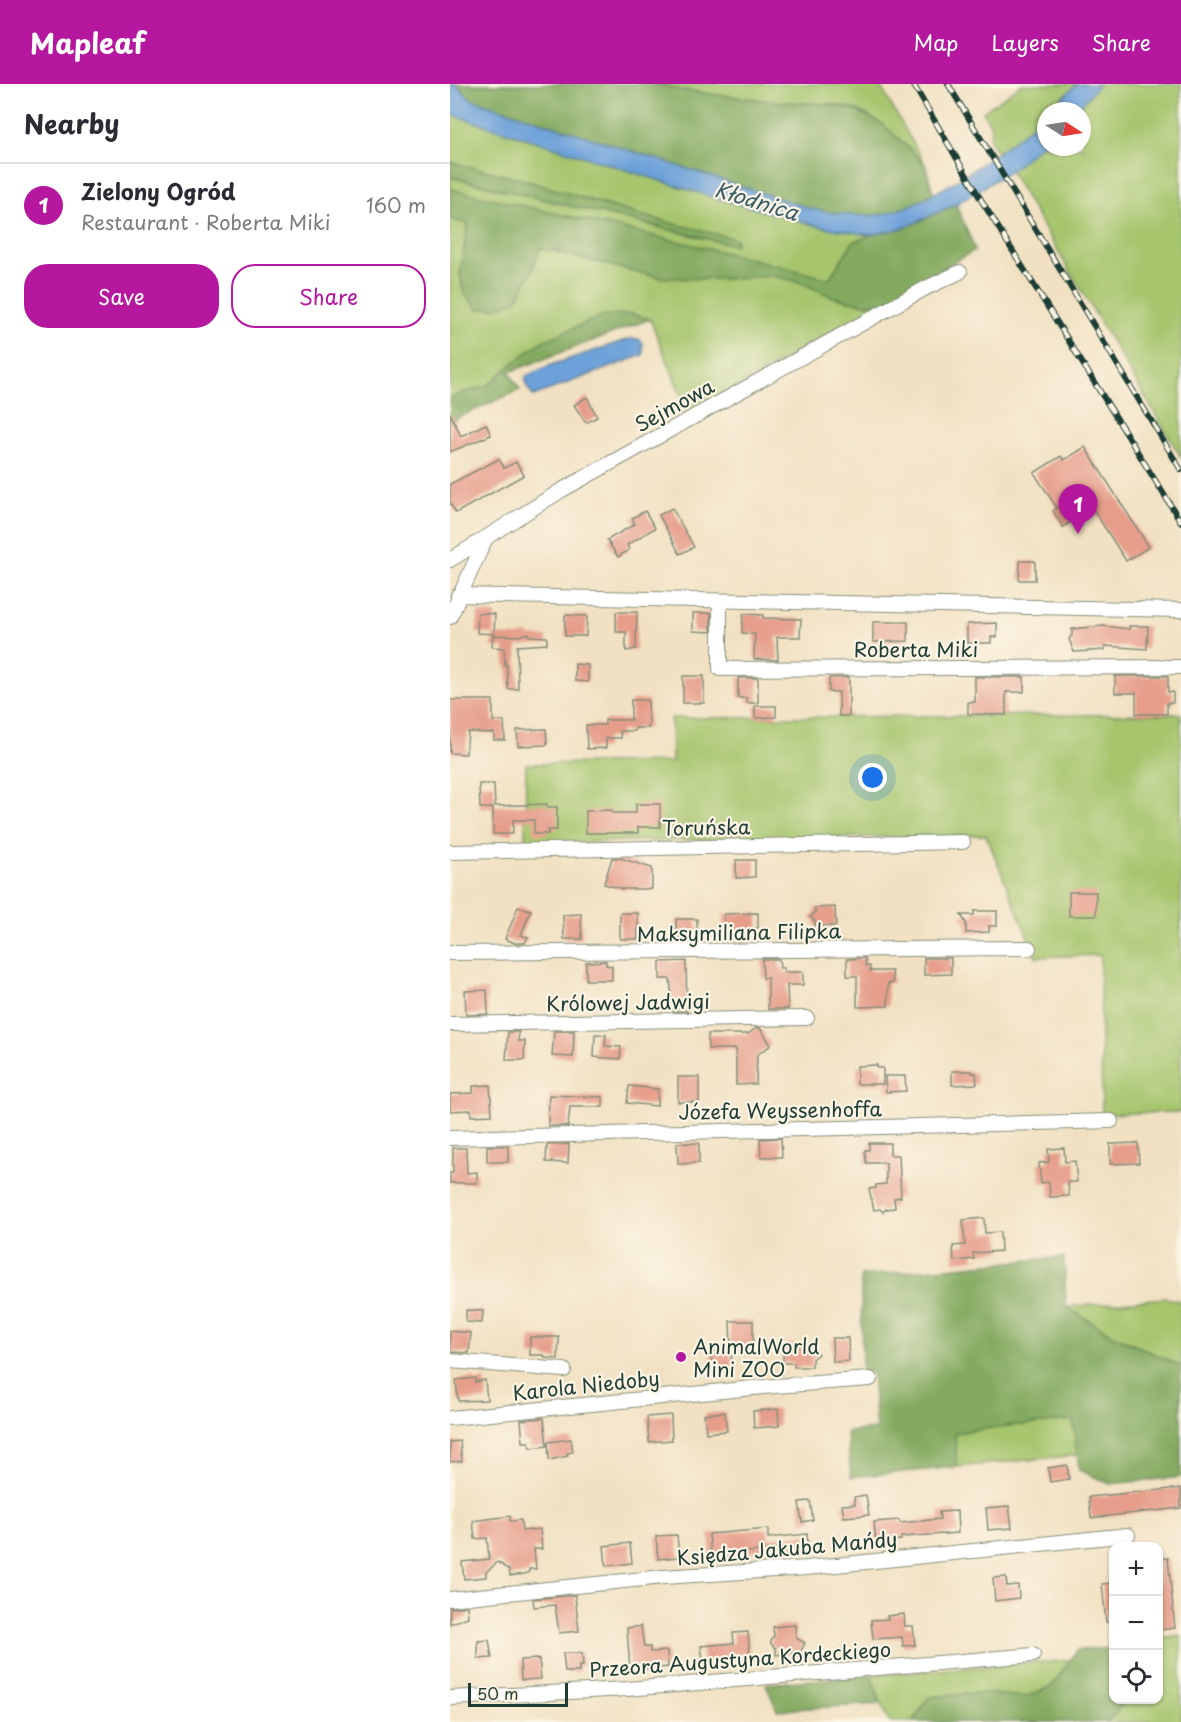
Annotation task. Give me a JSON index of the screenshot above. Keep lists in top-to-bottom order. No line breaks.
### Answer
{"streets":{"street":["Sejmowa","Roberta Miki","Toruńska","Maksymiliana Filipka","Królowej Jadwigi","Józefa Weyssenhoffa","Karola Niedoby","Księdza Jakuba Mańdy","Przeora Augustyna Kordeckiego"]},"water":["Kłodnica"],"places":["AnimalWorld Mini ZOO"],"scale_bar":"50 m","north":"right","page":{"header":"Mapleaf","nav":["Map","Layers","Share"],"heading":"Nearby","list":[{"mark":"1","name":"Zielony Ogród","note":"Restaurant · Roberta Miki","value":"160 m"}],"buttons":["Save","Share"],"pins":"1","map_buttons":["+","−"],"scale":"50 m"}}
